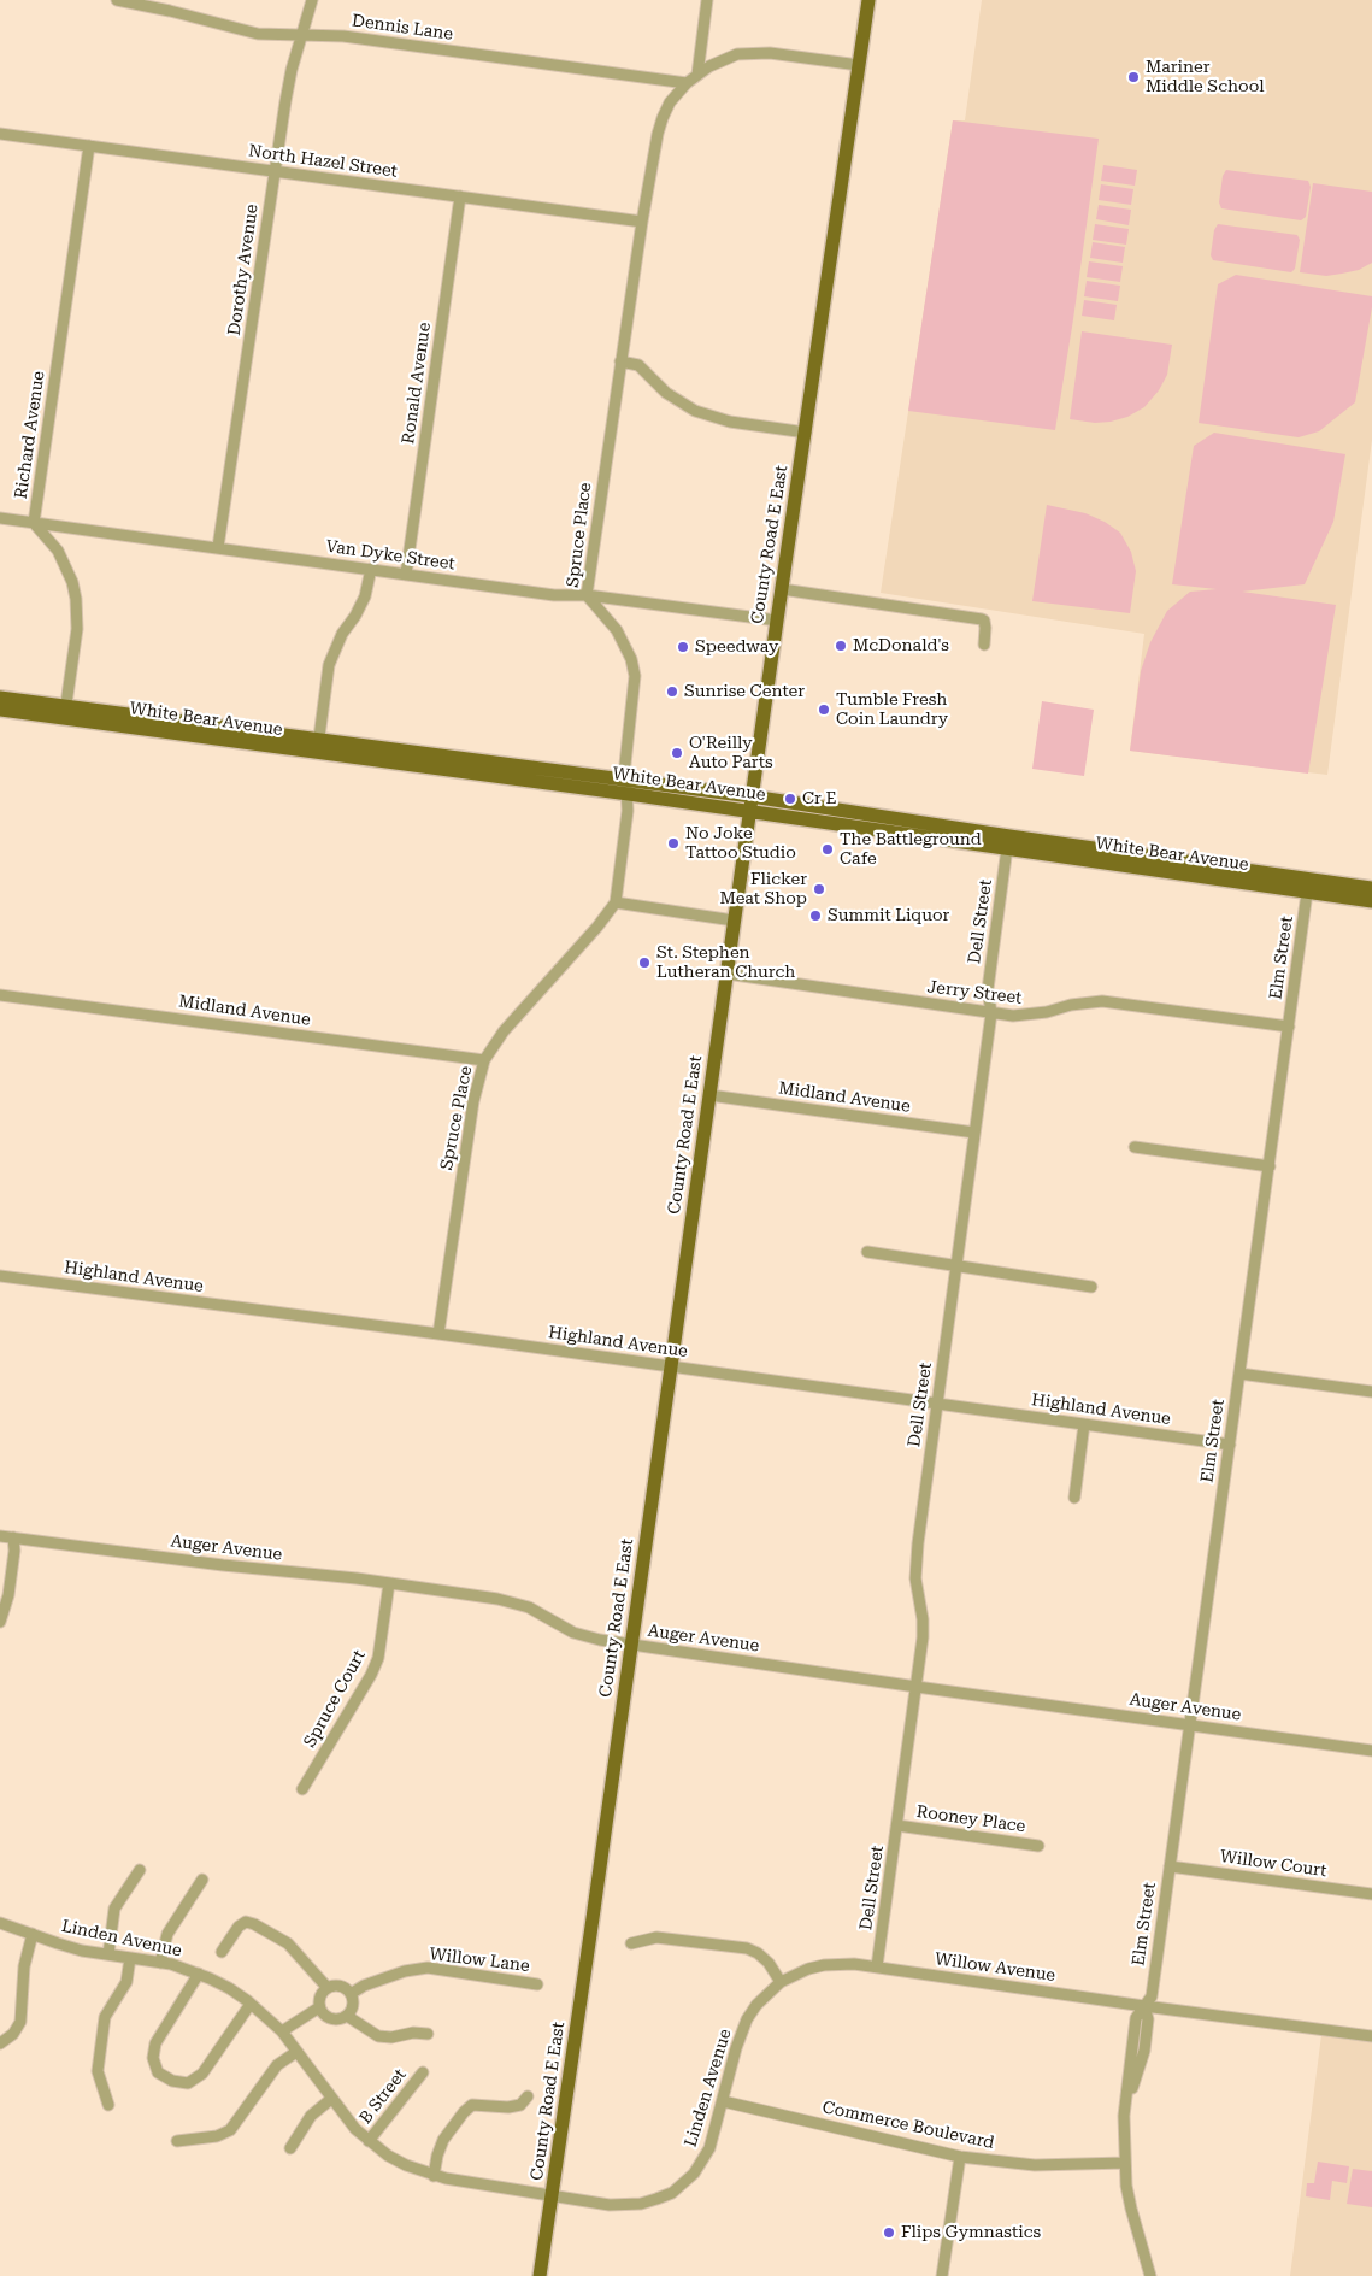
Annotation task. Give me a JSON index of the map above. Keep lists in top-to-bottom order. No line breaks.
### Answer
{"streets":{"main road":["County Road E East","White Bear Avenue"],"street":["Dennis Lane","North Hazel Street","Dorothy Avenue","Ronald Avenue","Richard Avenue","Spruce Place","Van Dyke Street","Dell Street","Elm Street","Jerry Street","Midland Avenue","Highland Avenue","Auger Avenue","Spruce Court","Rooney Place","Willow Court","Linden Avenue","Willow Lane","Willow Avenue","B Street","Commerce Boulevard"]},"crossings":[["Dennis Lane","Dorothy Avenue"],["Dennis Lane","Spruce Place"],["North Hazel Street","Dorothy Avenue"],["North Hazel Street","Ronald Avenue"],["North Hazel Street","Richard Avenue"],["North Hazel Street","Spruce Place"],["Dorothy Avenue","Van Dyke Street"],["Ronald Avenue","Van Dyke Street"],["Richard Avenue","Van Dyke Street"],["Richard Avenue","White Bear Avenue"],["Spruce Place","Van Dyke Street"],["Spruce Place","White Bear Avenue"],["Spruce Place","Midland Avenue"],["Spruce Place","Highland Avenue"],["County Road E East","Van Dyke Street"],["County Road E East","White Bear Avenue"],["County Road E East","Jerry Street"],["County Road E East","Midland Avenue"],["County Road E East","Highland Avenue"],["County Road E East","Auger Avenue"],["County Road E East","Linden Avenue"],["White Bear Avenue","Dell Street"],["White Bear Avenue","Elm Street"],["Dell Street","Jerry Street"],["Dell Street","Midland Avenue"],["Dell Street","Highland Avenue"],["Dell Street","Auger Avenue"],["Dell Street","Rooney Place"],["Dell Street","Willow Avenue"],["Elm Street","Jerry Street"],["Elm Street","Highland Avenue"],["Elm Street","Auger Avenue"],["Elm Street","Willow Court"],["Elm Street","Willow Avenue"],["Elm Street","Commerce Boulevard"],["Auger Avenue","Spruce Court"],["Linden Avenue","Willow Avenue"],["Linden Avenue","B Street"],["Linden Avenue","Commerce Boulevard"]],"places":["Mariner Middle School","McDonald's","Speedway","Sunrise Center","Tumble Fresh Coin Laundry","O'Reilly Auto Parts","Cr E","No Joke Tattoo Studio","The Battleground Cafe","Flicker Meat Shop","Summit Liquor","St. Stephen Lutheran Church","Flips Gymnastics"]}
